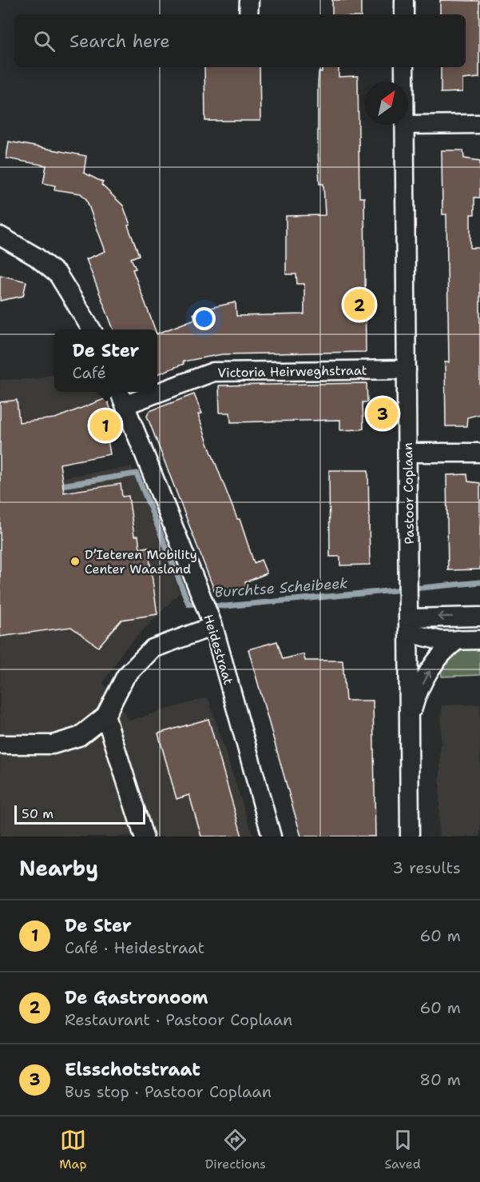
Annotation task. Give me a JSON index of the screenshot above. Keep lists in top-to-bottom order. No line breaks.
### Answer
{"streets":{"street":["Victoria Heirweghstraat","Pastoor Coplaan","Heidestraat"]},"crossings":[["Victoria Heirweghstraat","Pastoor Coplaan"],["Victoria Heirweghstraat","Heidestraat"]],"water":["Burchtse Scheibeek"],"places":["D’Ieteren Mobility Center Waasland"],"scale_bar":"50 m","north":"top right","page":{"search":"Search here","pins":["2","3","1"],"popup":["De Ster","Café"],"scale":"50 m","heading":["Nearby","3 results"],"list":[{"mark":"1","name":"De Ster","note":"Café · Heidestraat","value":"60 m"},{"mark":"2","name":"De Gastronoom","note":"Restaurant · Pastoor Coplaan","value":"60 m"},{"mark":"3","name":"Elsschotstraat","note":"Bus stop · Pastoor Coplaan","value":"80 m"}],"nav":["Map","Directions","Saved"]}}
